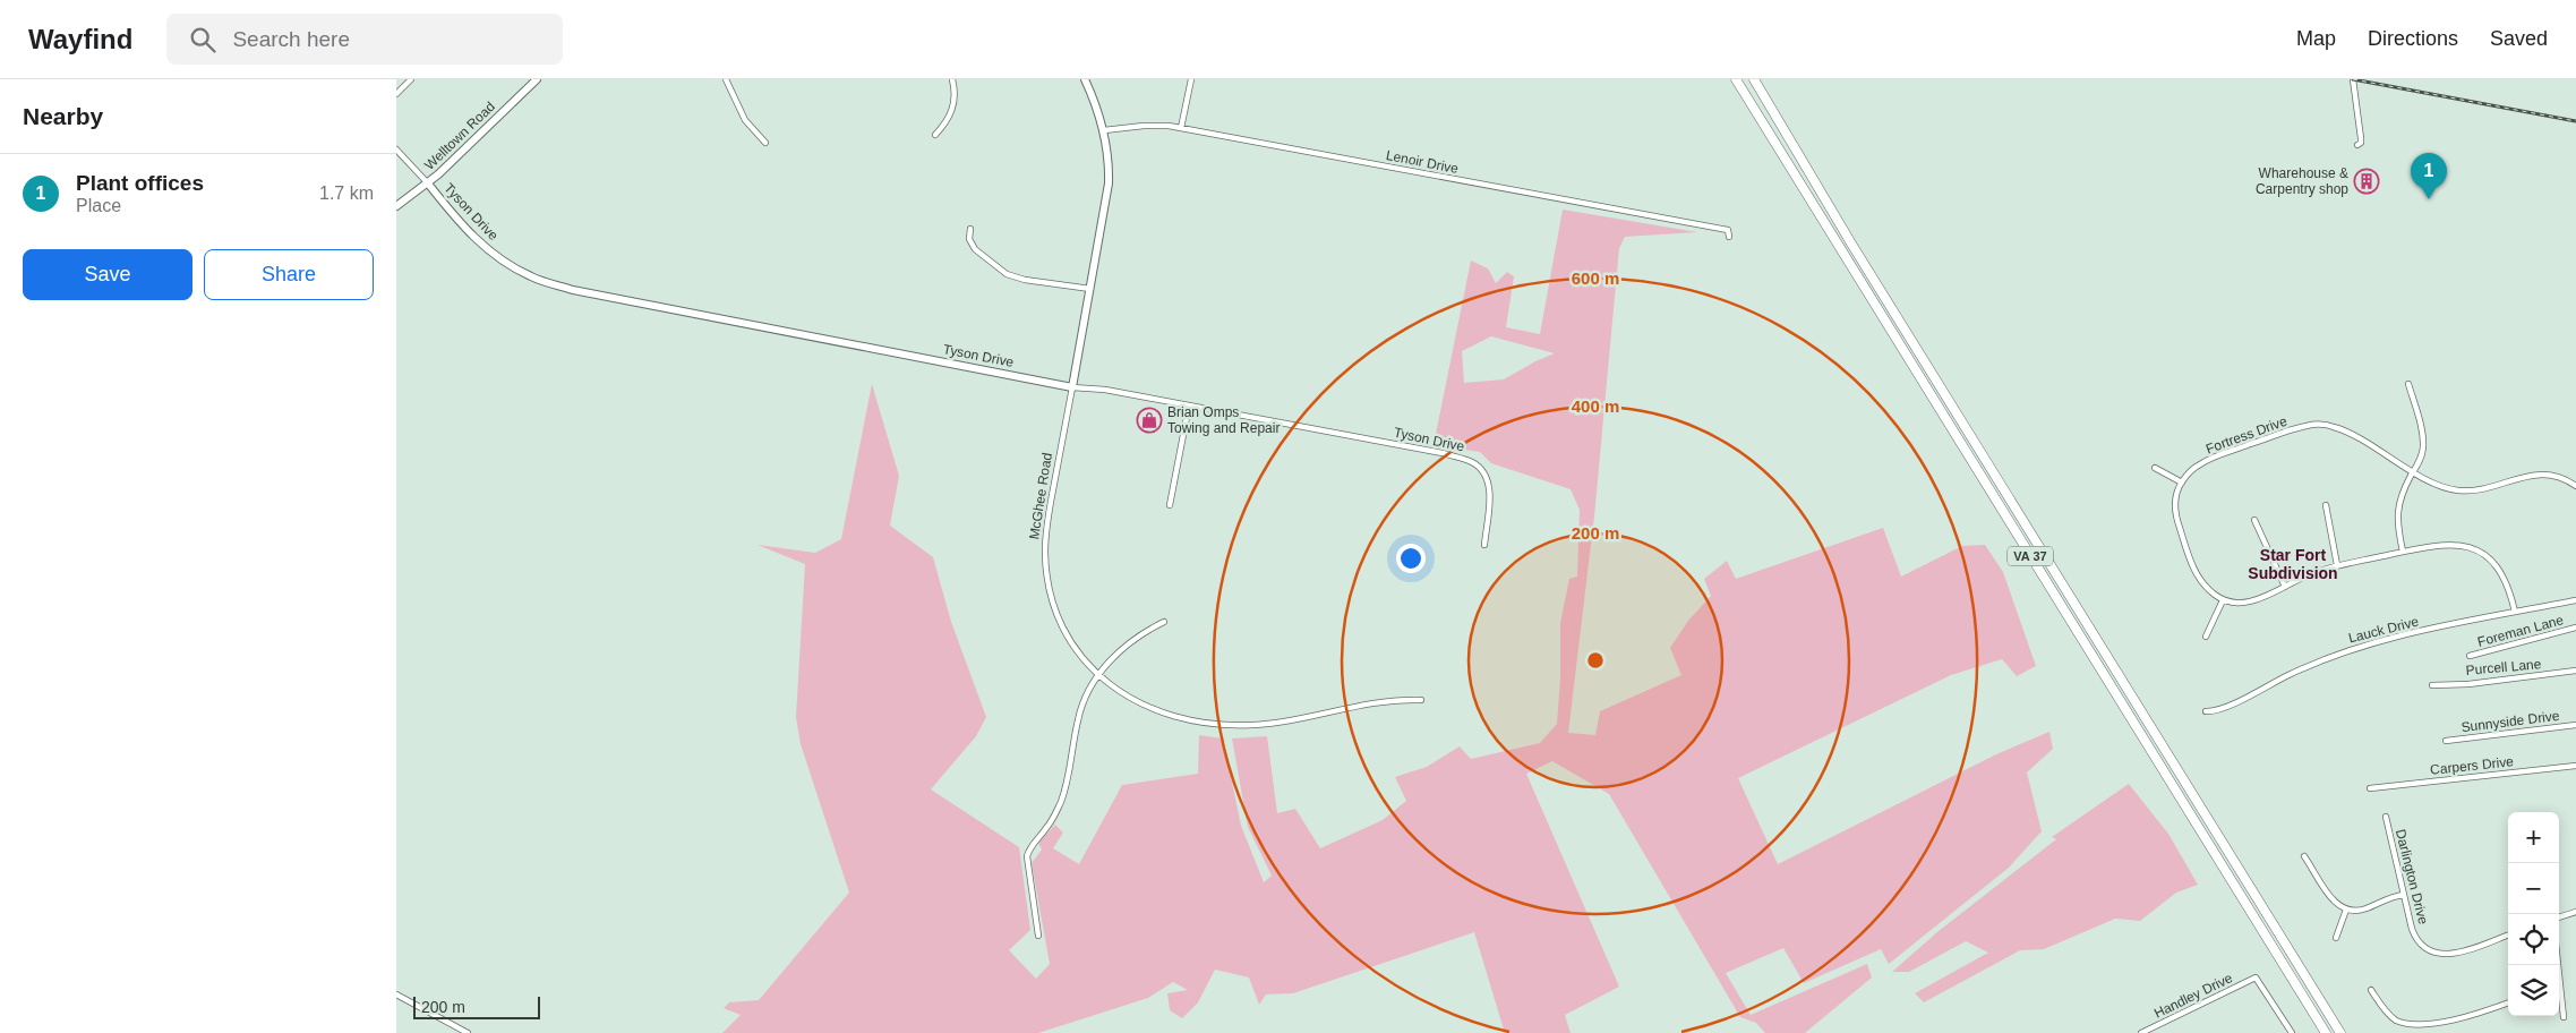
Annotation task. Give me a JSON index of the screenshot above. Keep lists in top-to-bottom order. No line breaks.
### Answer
{"streets":{"highway":["VA 37"],"street":["Welltown Road","Lenoir Drive","Tyson Drive","Fortress Drive","McGhee Road","Lauck Drive","Foreman Lane","Purcell Lane","Sunnyside Drive","Carpers Drive","Darlington Drive","Handley Drive"]},"crossings":[["Welltown Road","Tyson Drive"],["Lenoir Drive","McGhee Road"],["Tyson Drive","McGhee Road"]],"districts":["Star Fort Subdivision"],"places":{"building":["Wharehouse & Carpentry shop"],"shop":["Brian Omps Towing and Repair"]},"scale_bar":"200 m","page":{"header":"Wayfind","search":"Search here","nav":["Map","Directions","Saved"],"heading":"Nearby","list":[{"mark":"1","name":"Plant offices","note":"Place","value":"1.7 km"}],"pins":"1","buttons":["Save","Share"],"map_buttons":["+","−"],"scale":"200 m"},"rings":["600 m","400 m","200 m"]}
